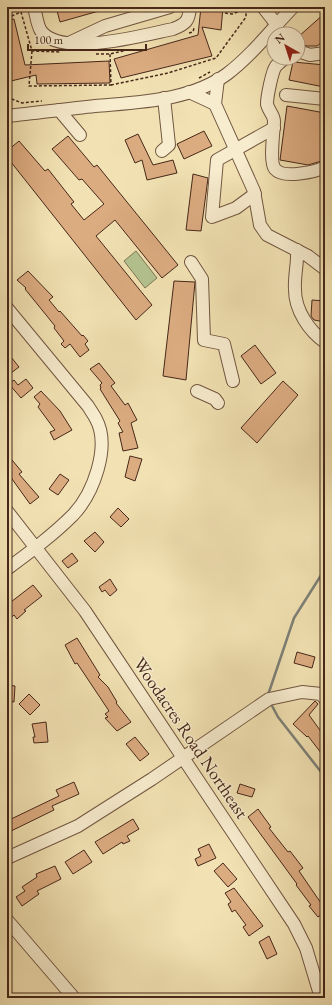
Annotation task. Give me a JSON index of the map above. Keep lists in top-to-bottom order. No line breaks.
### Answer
{"streets":{"street":["Woodacres Road Northeast"]},"scale_bar":"100 m","north":"top left"}
